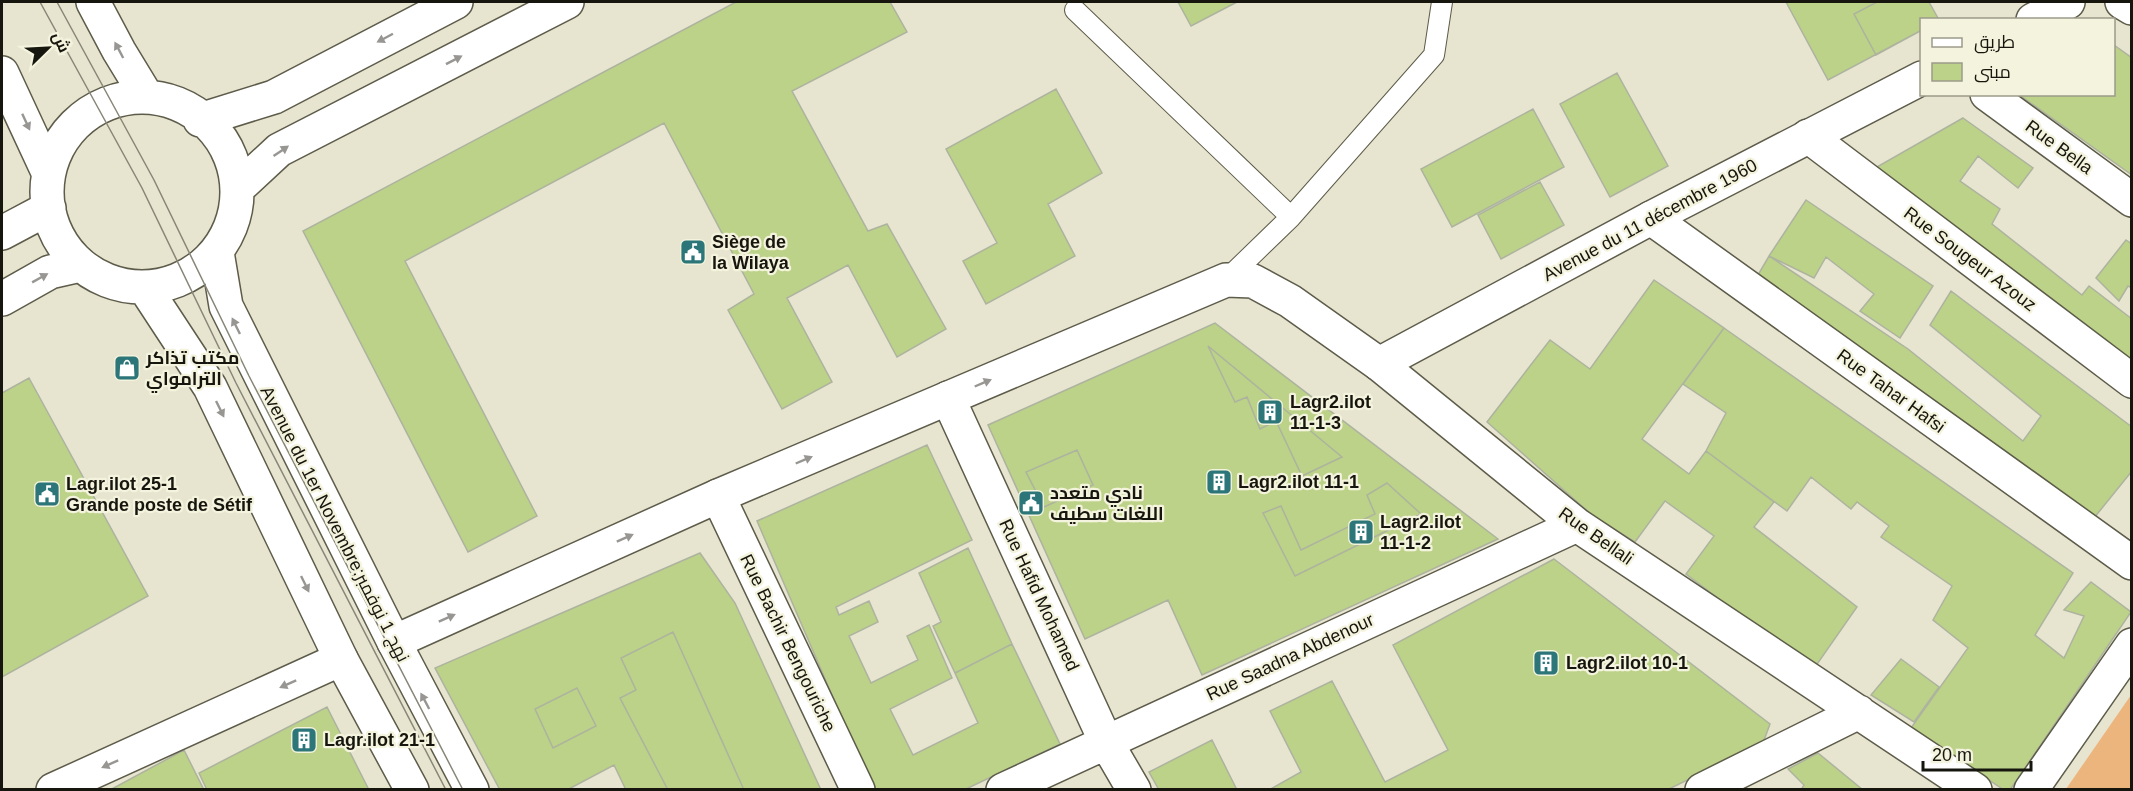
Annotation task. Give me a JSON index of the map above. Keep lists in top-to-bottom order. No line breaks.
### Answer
{"streets":{"street":["Rue Bella","Avenue du 11 décembre 1960","Rue Sougeur Azouz","Rue Tahar Hafsi","Avenue du 1er Novembre;نهج 1 نوفمبر","Rue Bellali","Rue Hafid Mohamed","Rue Bachir Bengouriche","Rue Saadna Abdenour"]},"crossings":[["Avenue du 11 décembre 1960","Rue Sougeur Azouz"],["Avenue du 11 décembre 1960","Rue Tahar Hafsi"],["Avenue du 11 décembre 1960","Rue Bellali"],["Rue Bellali","Rue Saadna Abdenour"],["Rue Hafid Mohamed","Rue Saadna Abdenour"]],"places":{"public building":["Siège de la Wilaya","Lagr.ilot 25-1 Grande poste de Sétif","نادي متعدد اللغات سطيف"],"shop":["مكتب تذاكر الترامواي"],"building":["Lagr2.ilot 11-1-3","Lagr2.ilot 11-1","Lagr2.ilot 11-1-2","Lagr2.ilot 10-1","Lagr.ilot 21-1"]},"legend":["طريق","مبنى"],"scale_bar":"20 m","north":"top right"}
